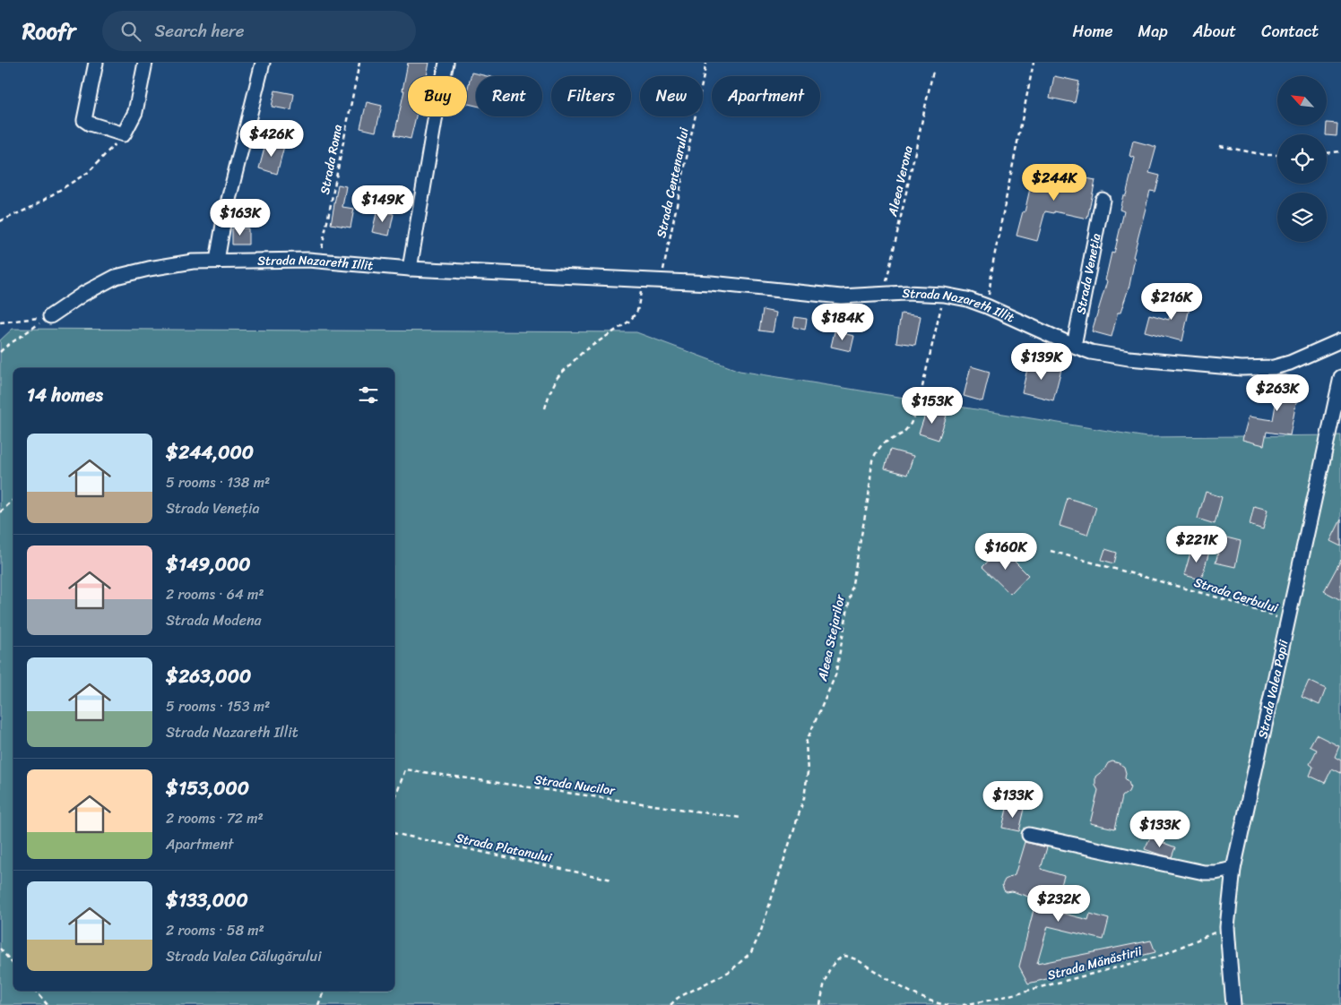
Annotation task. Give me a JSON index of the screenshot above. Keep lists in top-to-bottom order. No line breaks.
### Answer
{"streets":{"street":["Strada Nazareth Illit","Strada Veneția","Strada Valea Popii"],"path":["Strada Roma","Aleea Verona","Strada Centenarului","Strada Cerbului","Aleea Stejarilor","Strada Nucilor","Strada Platanului","Strada Mănăstirii"]},"crossings":[["Strada Roma","Strada Nazareth Illit"],["Aleea Verona","Strada Nazareth Illit"],["Strada Centenarului","Strada Nazareth Illit"],["Strada Nazareth Illit","Strada Veneția"],["Strada Nazareth Illit","Aleea Stejarilor"],["Strada Cerbului","Strada Valea Popii"],["Strada Valea Popii","Strada Mănăstirii"]],"north":"top left","page":{"header":"Roofr","search":"Search here","nav":["Home","Map","About","Contact"],"chip":["Buy","Rent","Filters","New","Apartment"],"price":["$426K","$244K","$149K","$163K","$216K","$184K","$139K","$263K","$153K","$221K","$160K","$133K","$133K","$232K"],"heading":"14 homes","list":[{"name":"$244,000","note":"5 rooms · 138 m² · Strada Veneția"},{"name":"$149,000","note":"2 rooms · 64 m² · Strada Modena"},{"name":"$263,000","note":"5 rooms · 153 m² · Strada Nazareth Illit"},{"name":"$153,000","note":"2 rooms · 72 m² · Apartment"},{"name":"$133,000","note":"2 rooms · 58 m² · Strada Valea Călugărului"}]}}
